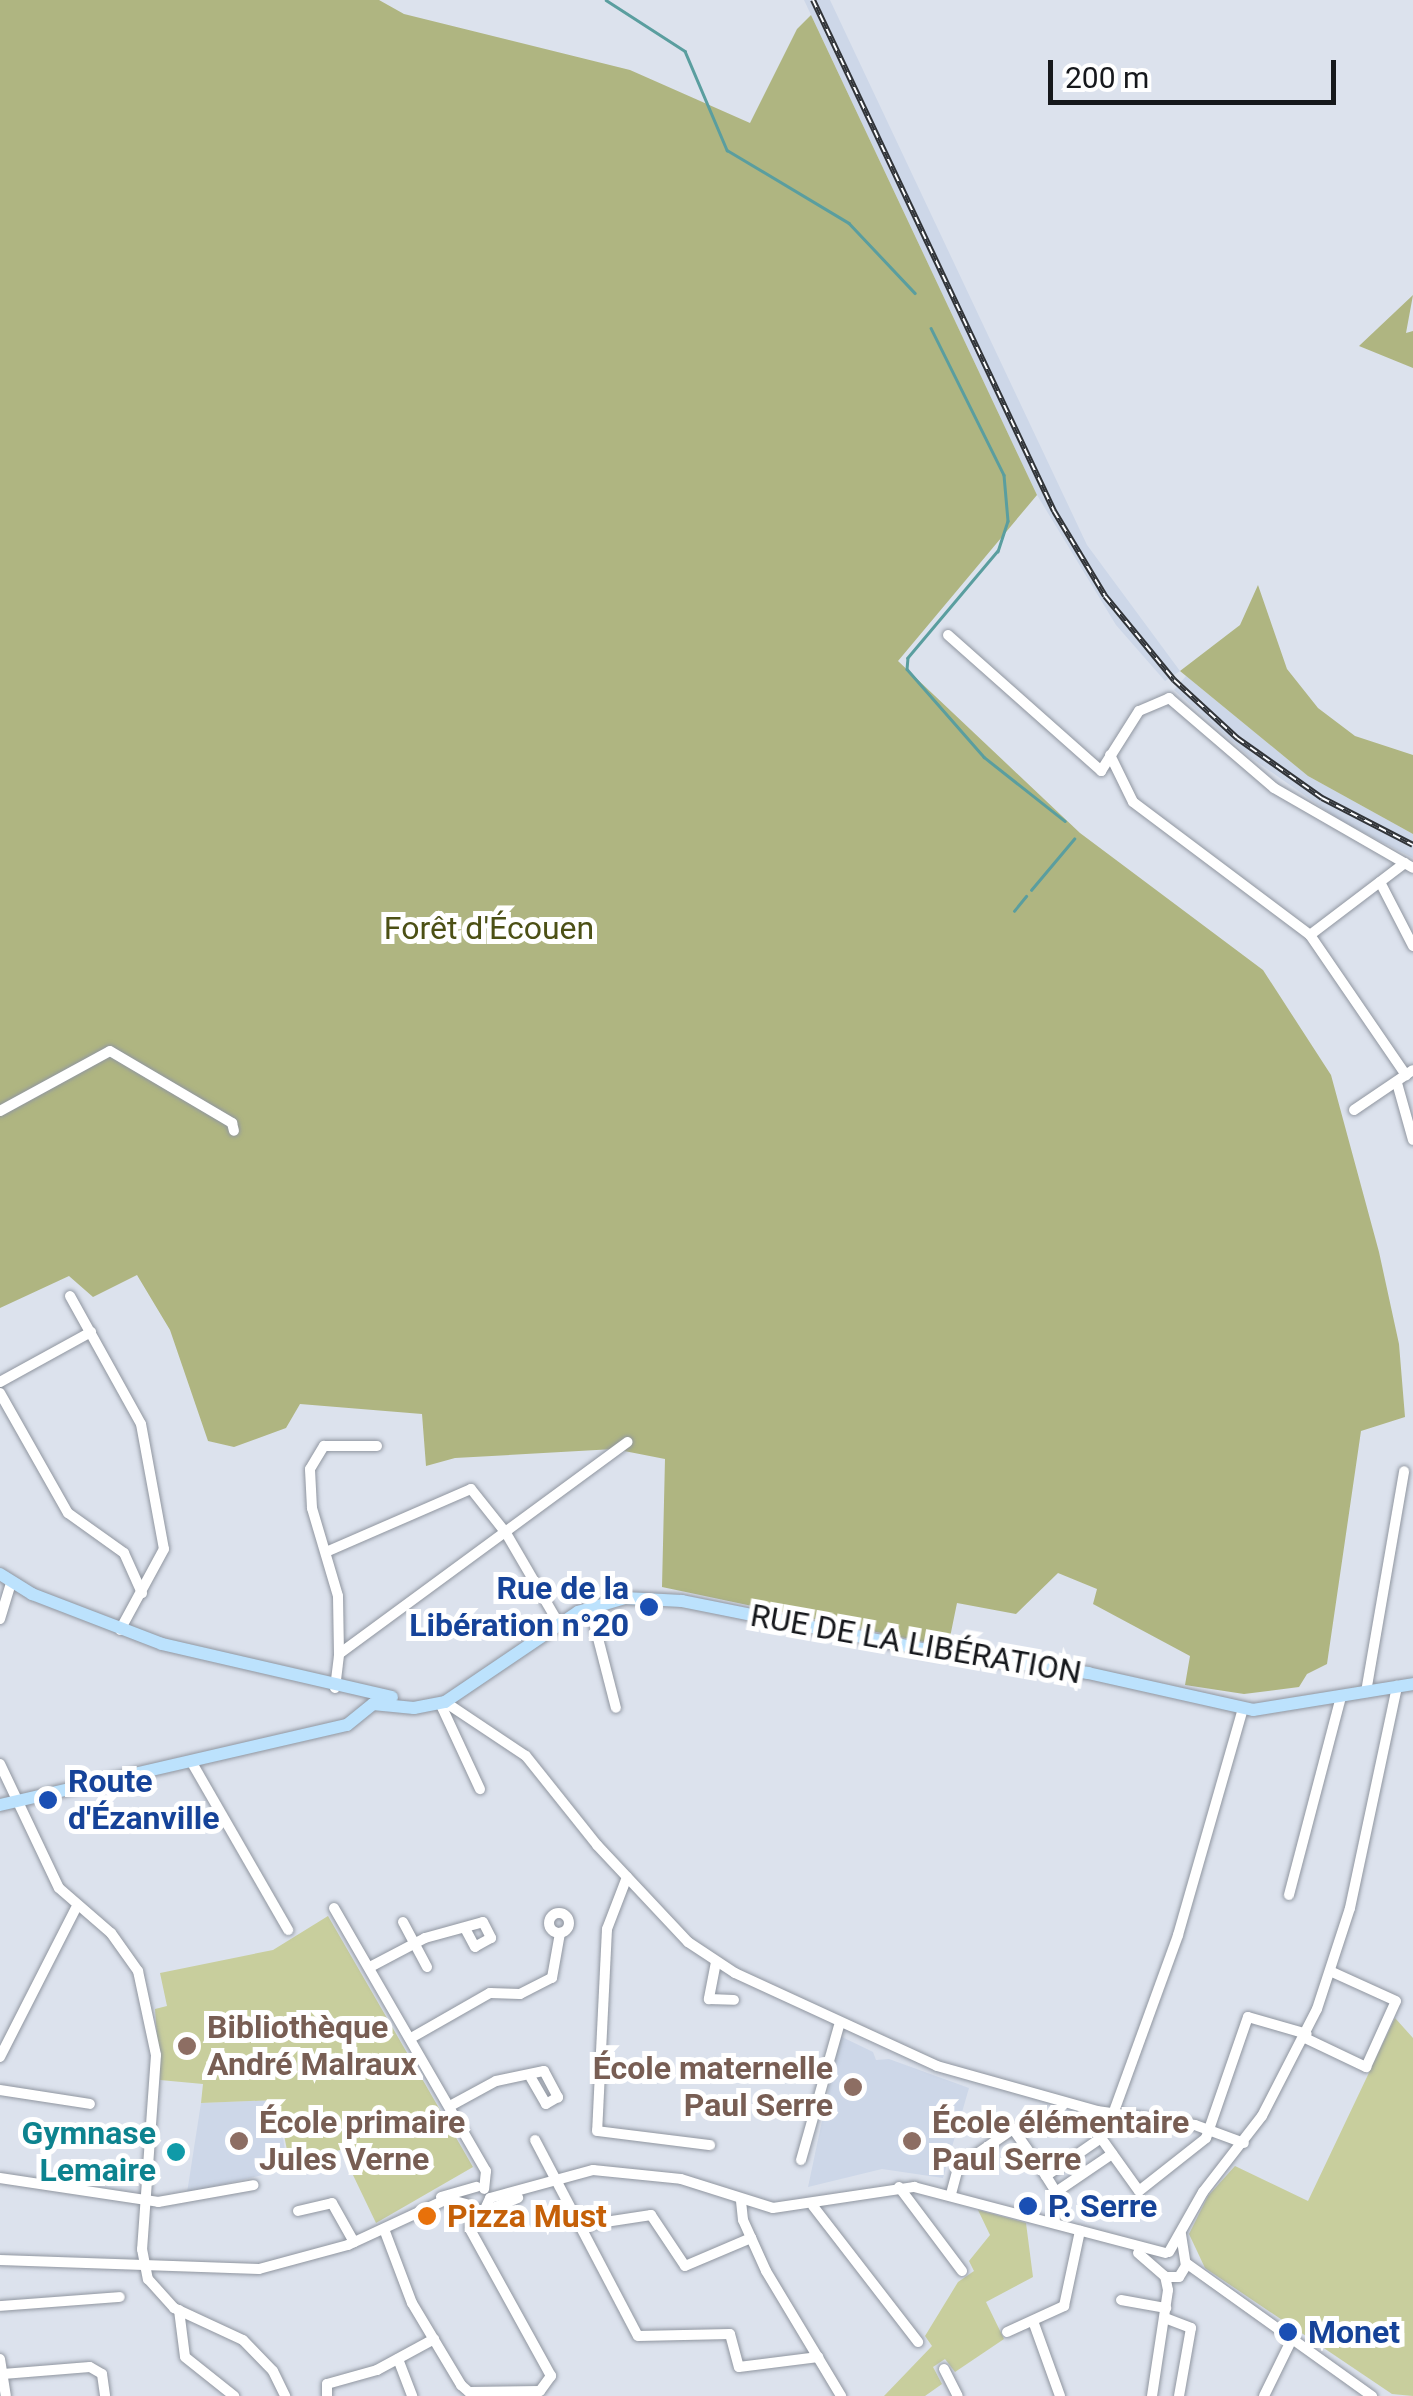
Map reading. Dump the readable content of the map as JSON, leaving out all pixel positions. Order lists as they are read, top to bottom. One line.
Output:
{"streets":{"main road":["RUE DE LA LIBÉRATION"]},"parks":["Forêt d'Écouen"],"places":["Rue de la Libération n°20","Route d'Ézanville","Bibliothèque André Malraux","École maternelle Paul Serre","École primaire Jules Verne","École élémentaire Paul Serre","Gymnase Lemaire","P. Serre","Pizza Must","Monet"],"scale_bar":"200 m"}
